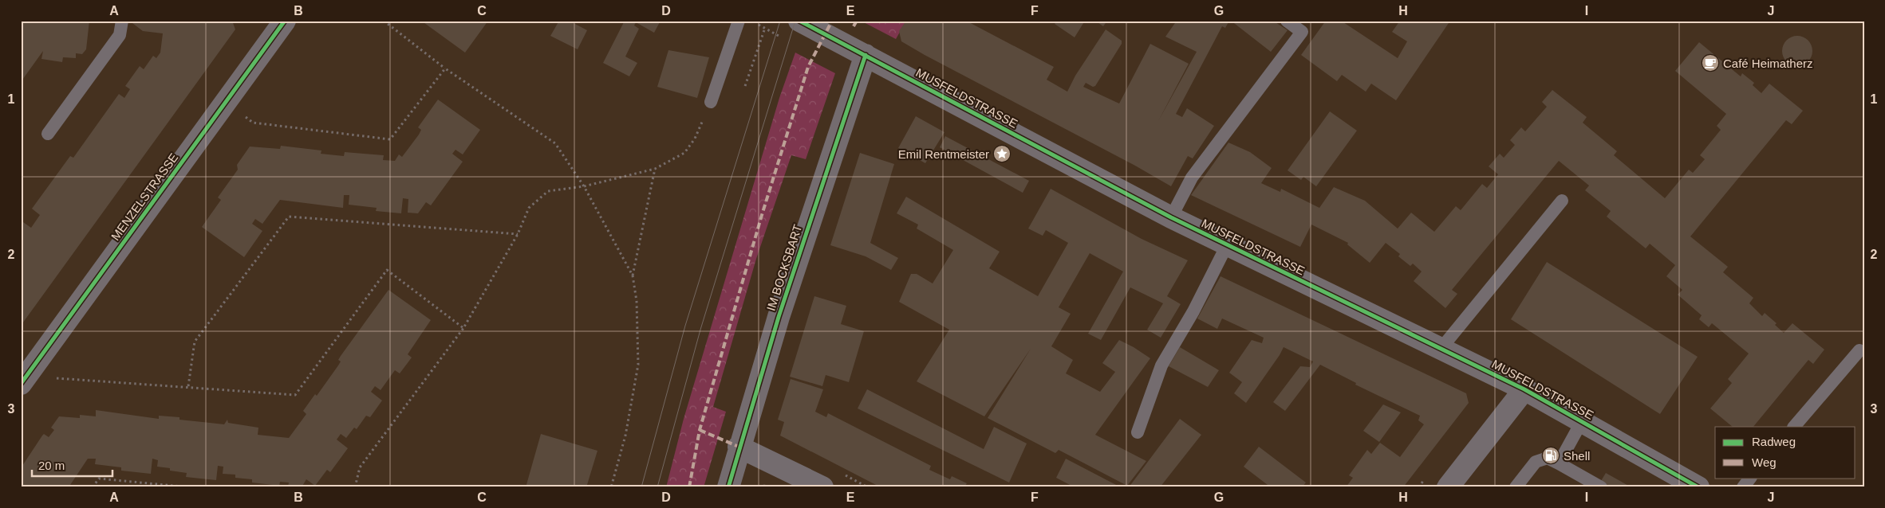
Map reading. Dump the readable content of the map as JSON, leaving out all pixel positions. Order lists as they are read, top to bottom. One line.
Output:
{"streets":{"street":["MUSFELDSTRASSE","MENZELSTRASSE","IM BOCKSBART"]},"crossings":[["MUSFELDSTRASSE","IM BOCKSBART"]],"places":{"cafe":["Café Heimatherz"],"place":["Emil Rentmeister"],"fuel station":["Shell"]},"legend":["Radweg","Weg"],"scale_bar":"20 m","grid":{"columns":["A","B","C","D","E","F","G","H","I","J"],"rows":["1","2","3"]}}
